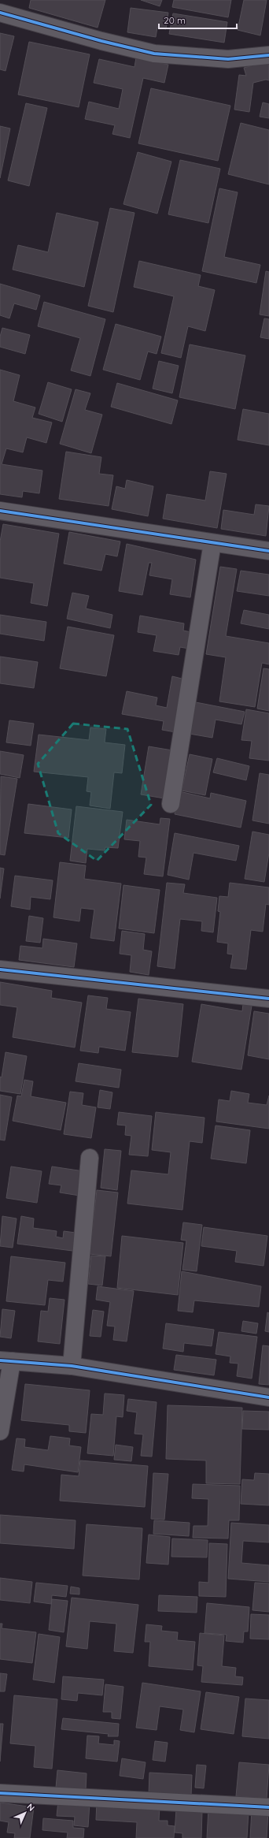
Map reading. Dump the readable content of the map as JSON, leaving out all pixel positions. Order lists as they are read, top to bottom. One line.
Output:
{"scale_bar":"20 m","north":"top right"}
